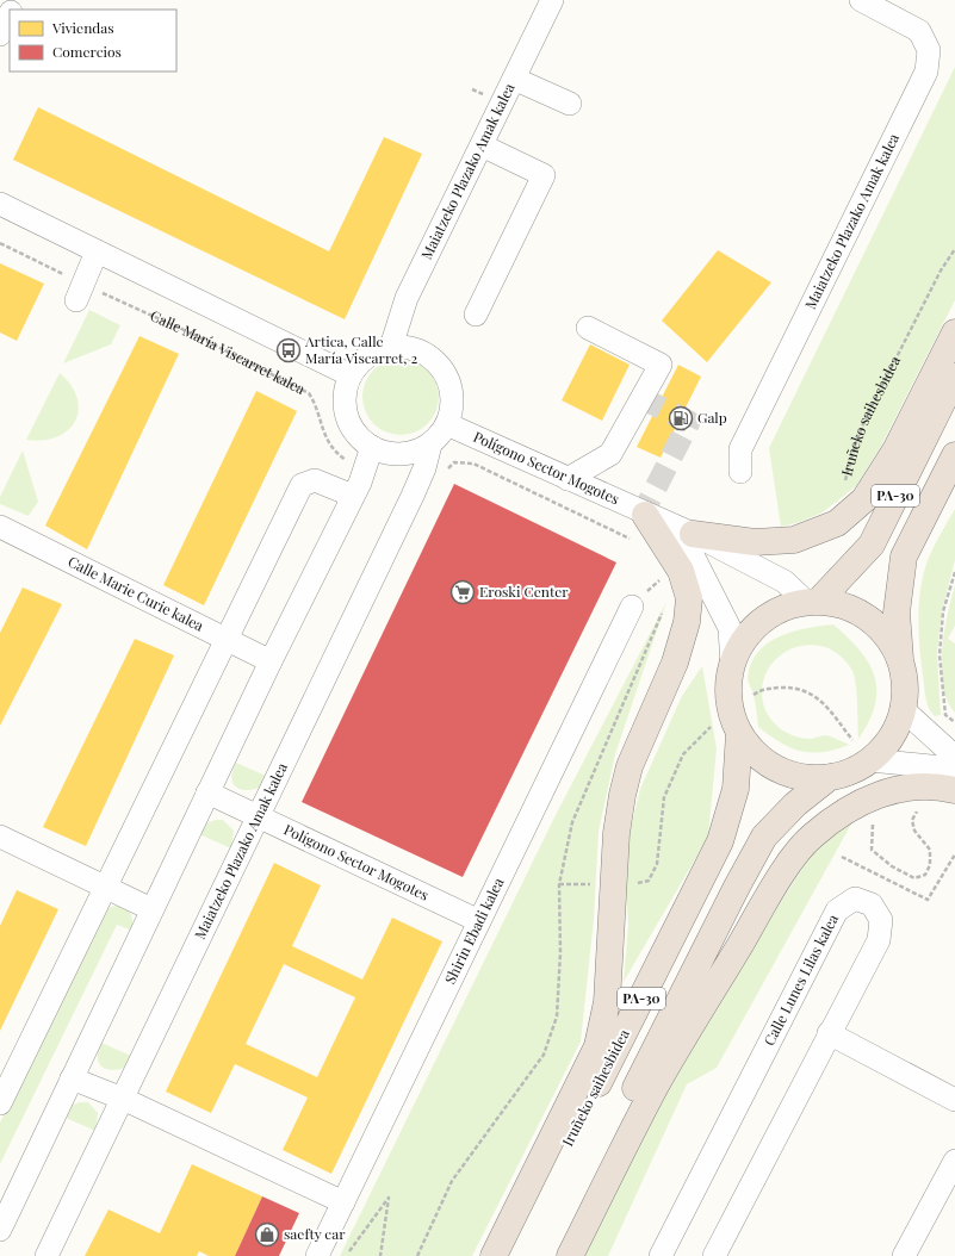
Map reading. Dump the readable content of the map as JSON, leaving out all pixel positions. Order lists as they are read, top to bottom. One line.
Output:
{"streets":{"highway":["Iruñeko saihesbidea","PA-30"],"street":["Maiatzeko Plazako Amak kalea","Polígono Sector Mogotes","Calle Marie Curie kalea","Shirin Ebadi kalea","Calle Lunes Lilas kalea"],"path":["Calle María Viscarret kalea"]},"crossings":[["Maiatzeko Plazako Amak kalea","Polígono Sector Mogotes"],["Iruñeko saihesbidea","PA-30"],["Polígono Sector Mogotes","PA-30"],["Polígono Sector Mogotes","Shirin Ebadi kalea"]],"places":{"bus stop":["Artica, Calle María Viscarret, 2"],"fuel station":["Galp"],"supermarket":["Eroski Center"],"shop":["saefty car"]},"legend":["Viviendas","Comercios"]}
